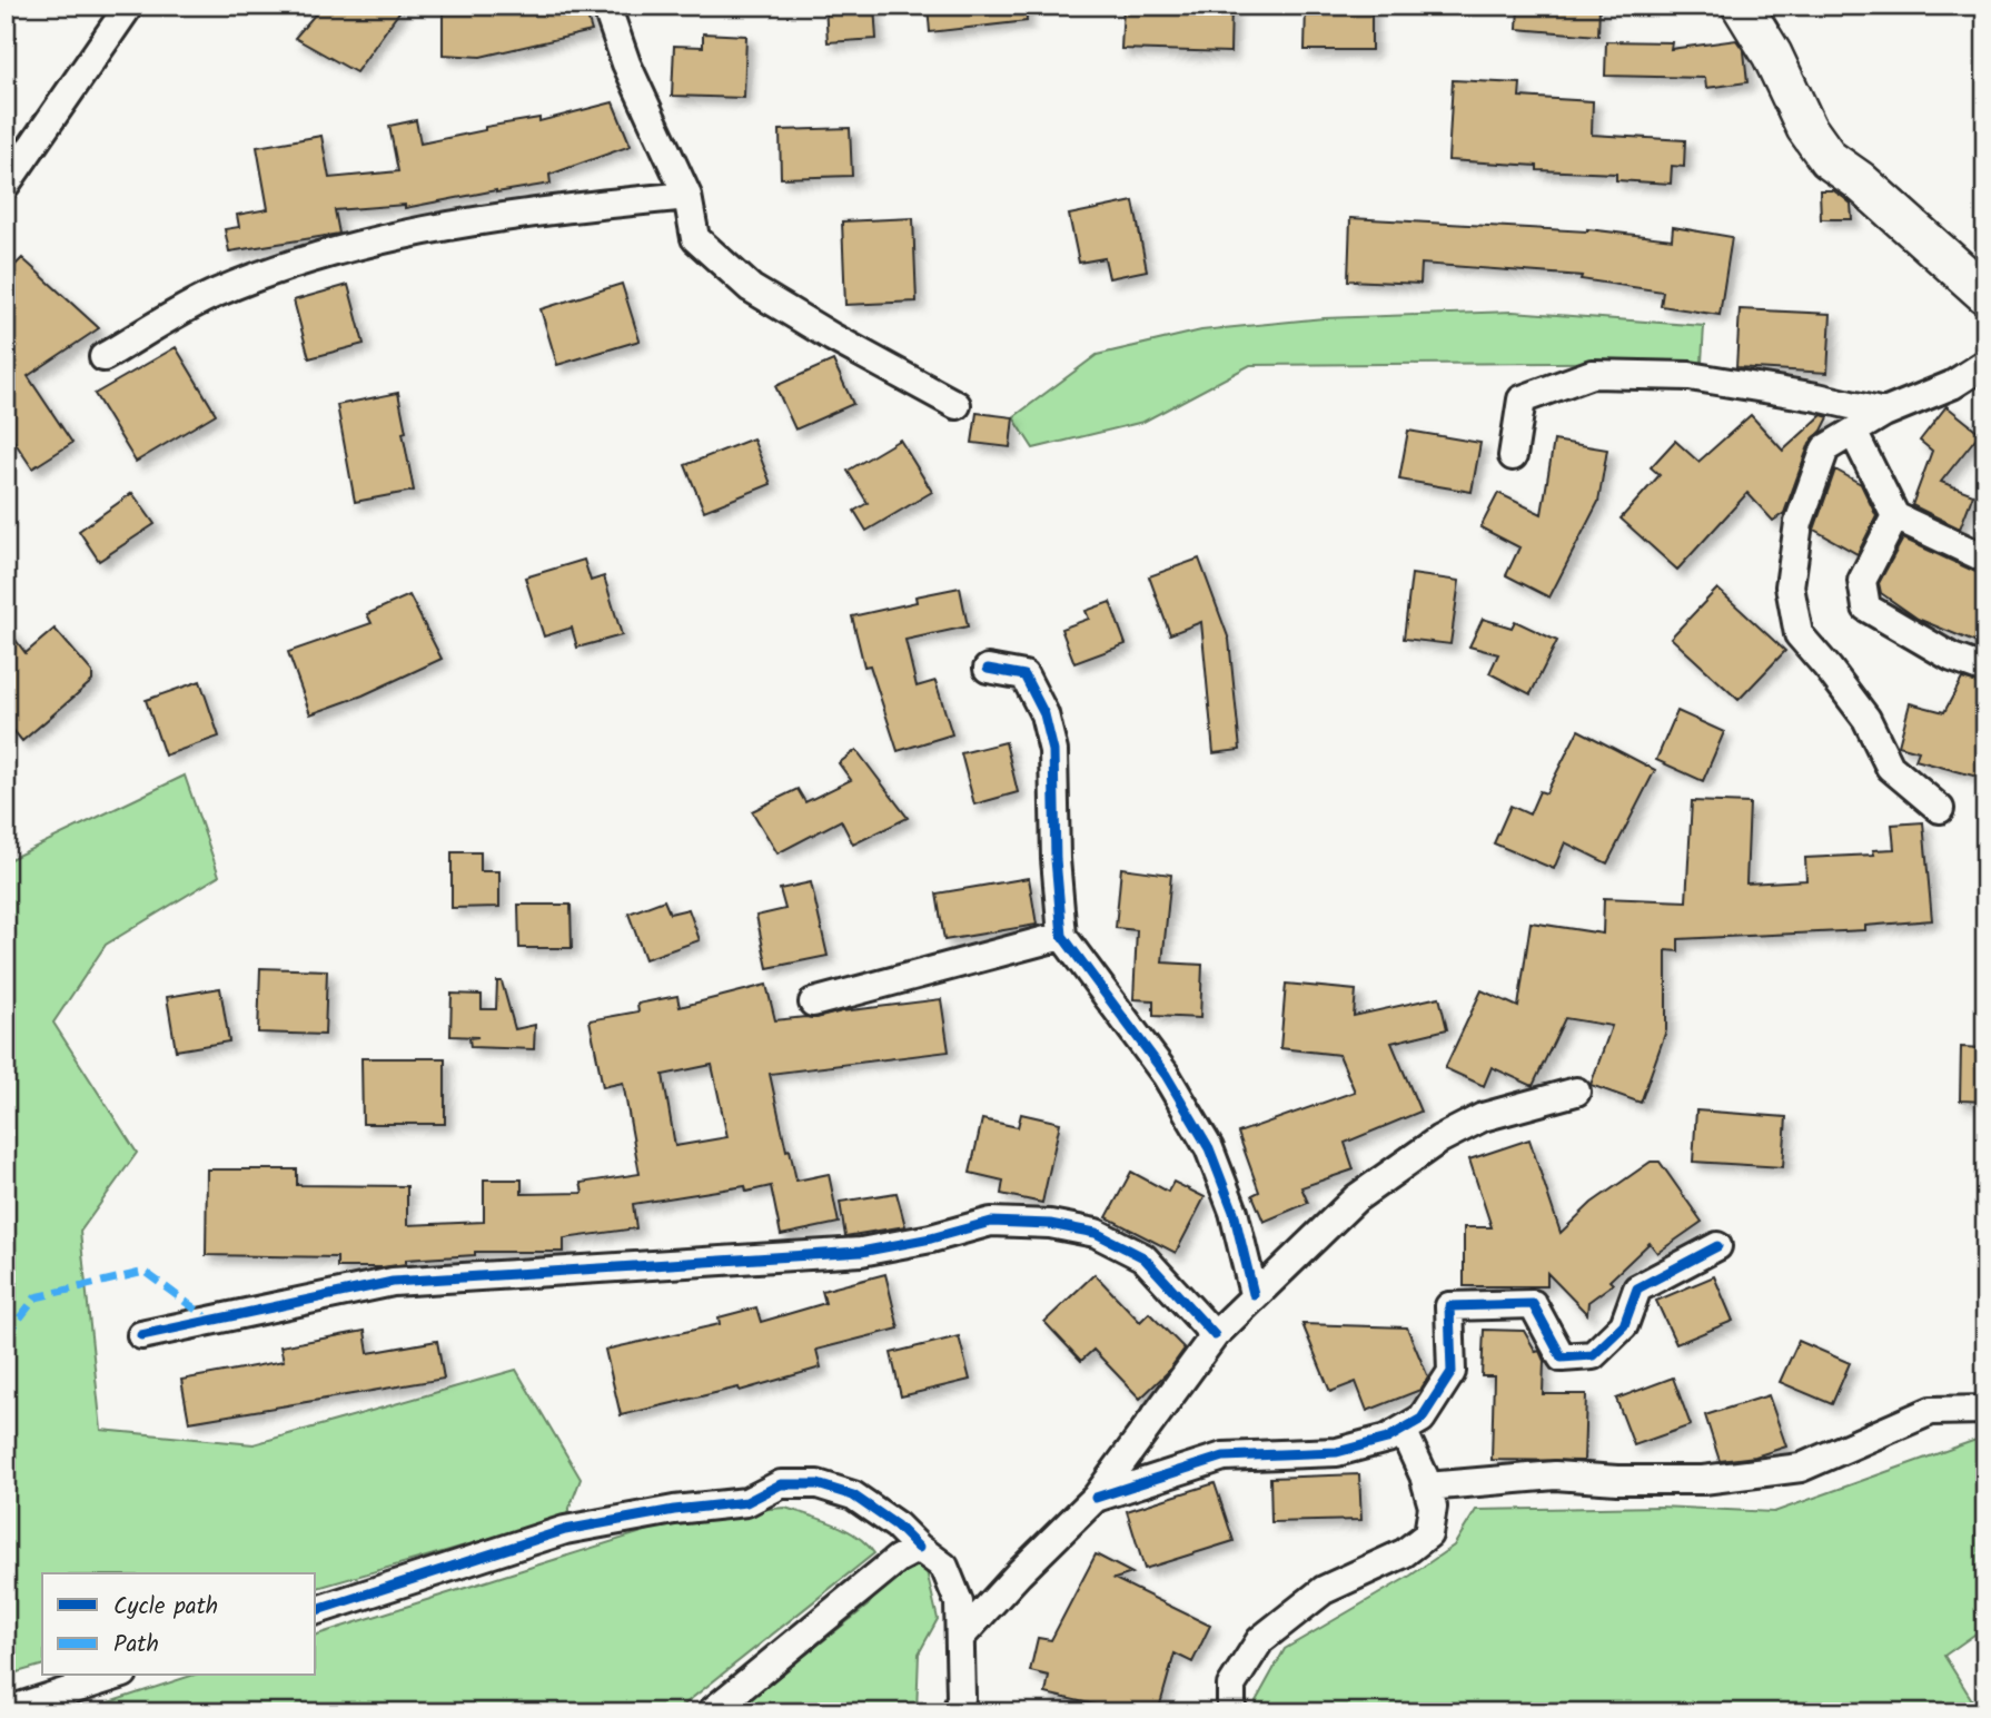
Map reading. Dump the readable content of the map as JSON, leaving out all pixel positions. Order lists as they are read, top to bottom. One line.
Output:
{"legend":["Cycle path","Path"]}
